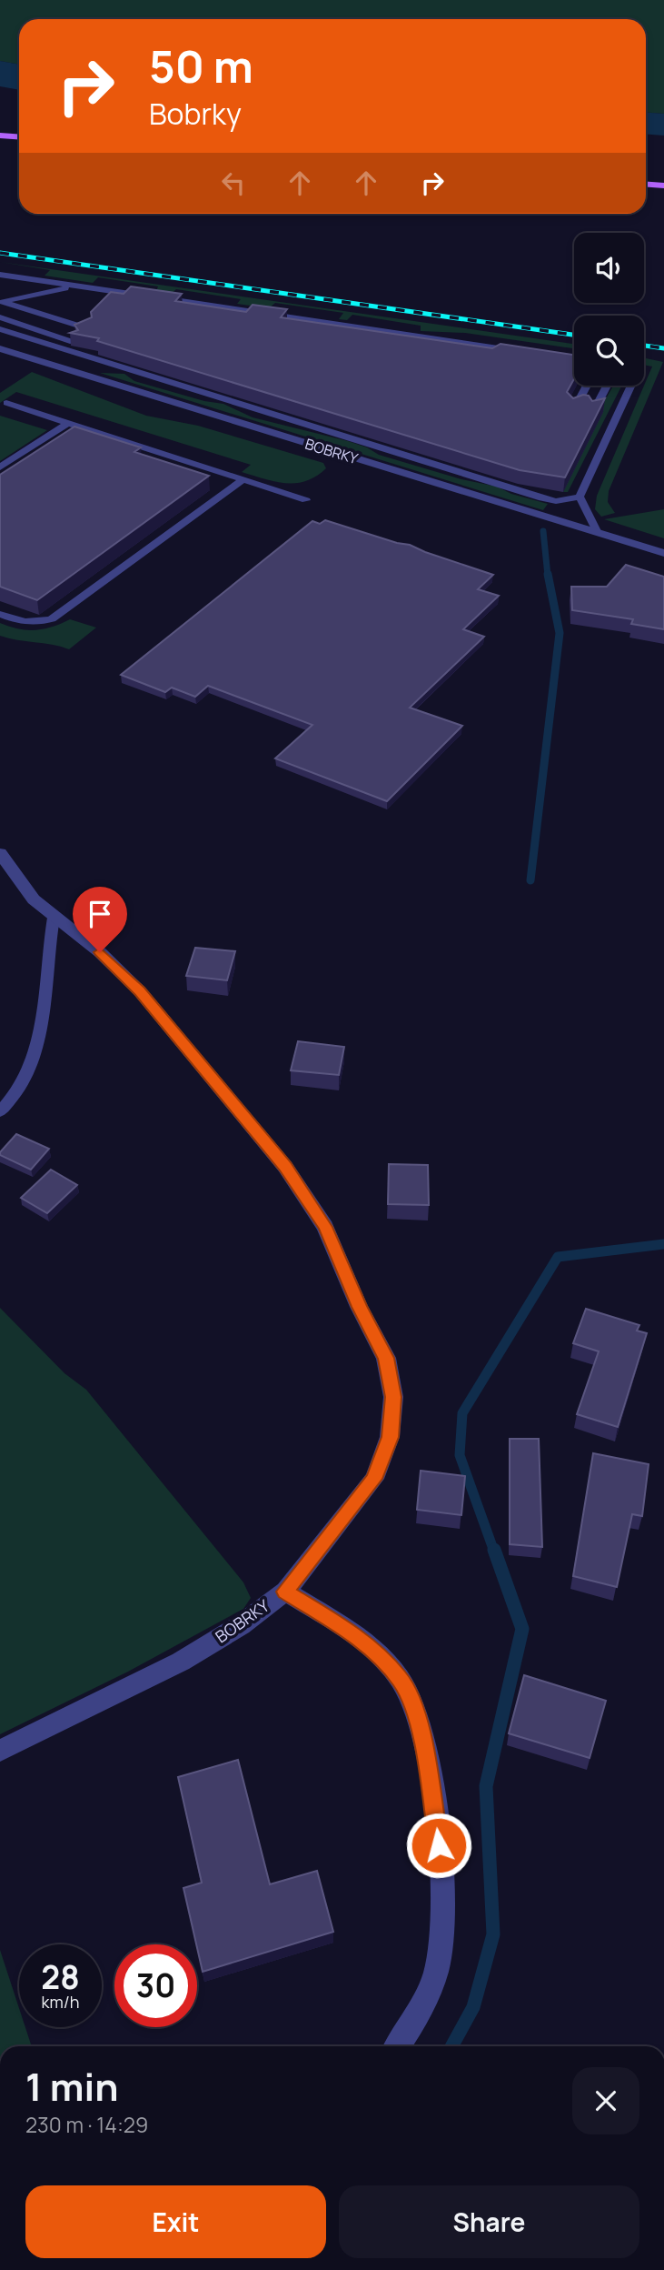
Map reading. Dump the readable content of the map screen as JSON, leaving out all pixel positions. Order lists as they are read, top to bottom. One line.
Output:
{"streets":{"street":["BOBRKY"]},"page":{"turn":["50 m","Bobrky"],"speed":"28 km/h","limit":"30","heading":["1 min","230 m · 14:29"],"buttons":["Exit","Share"]}}
